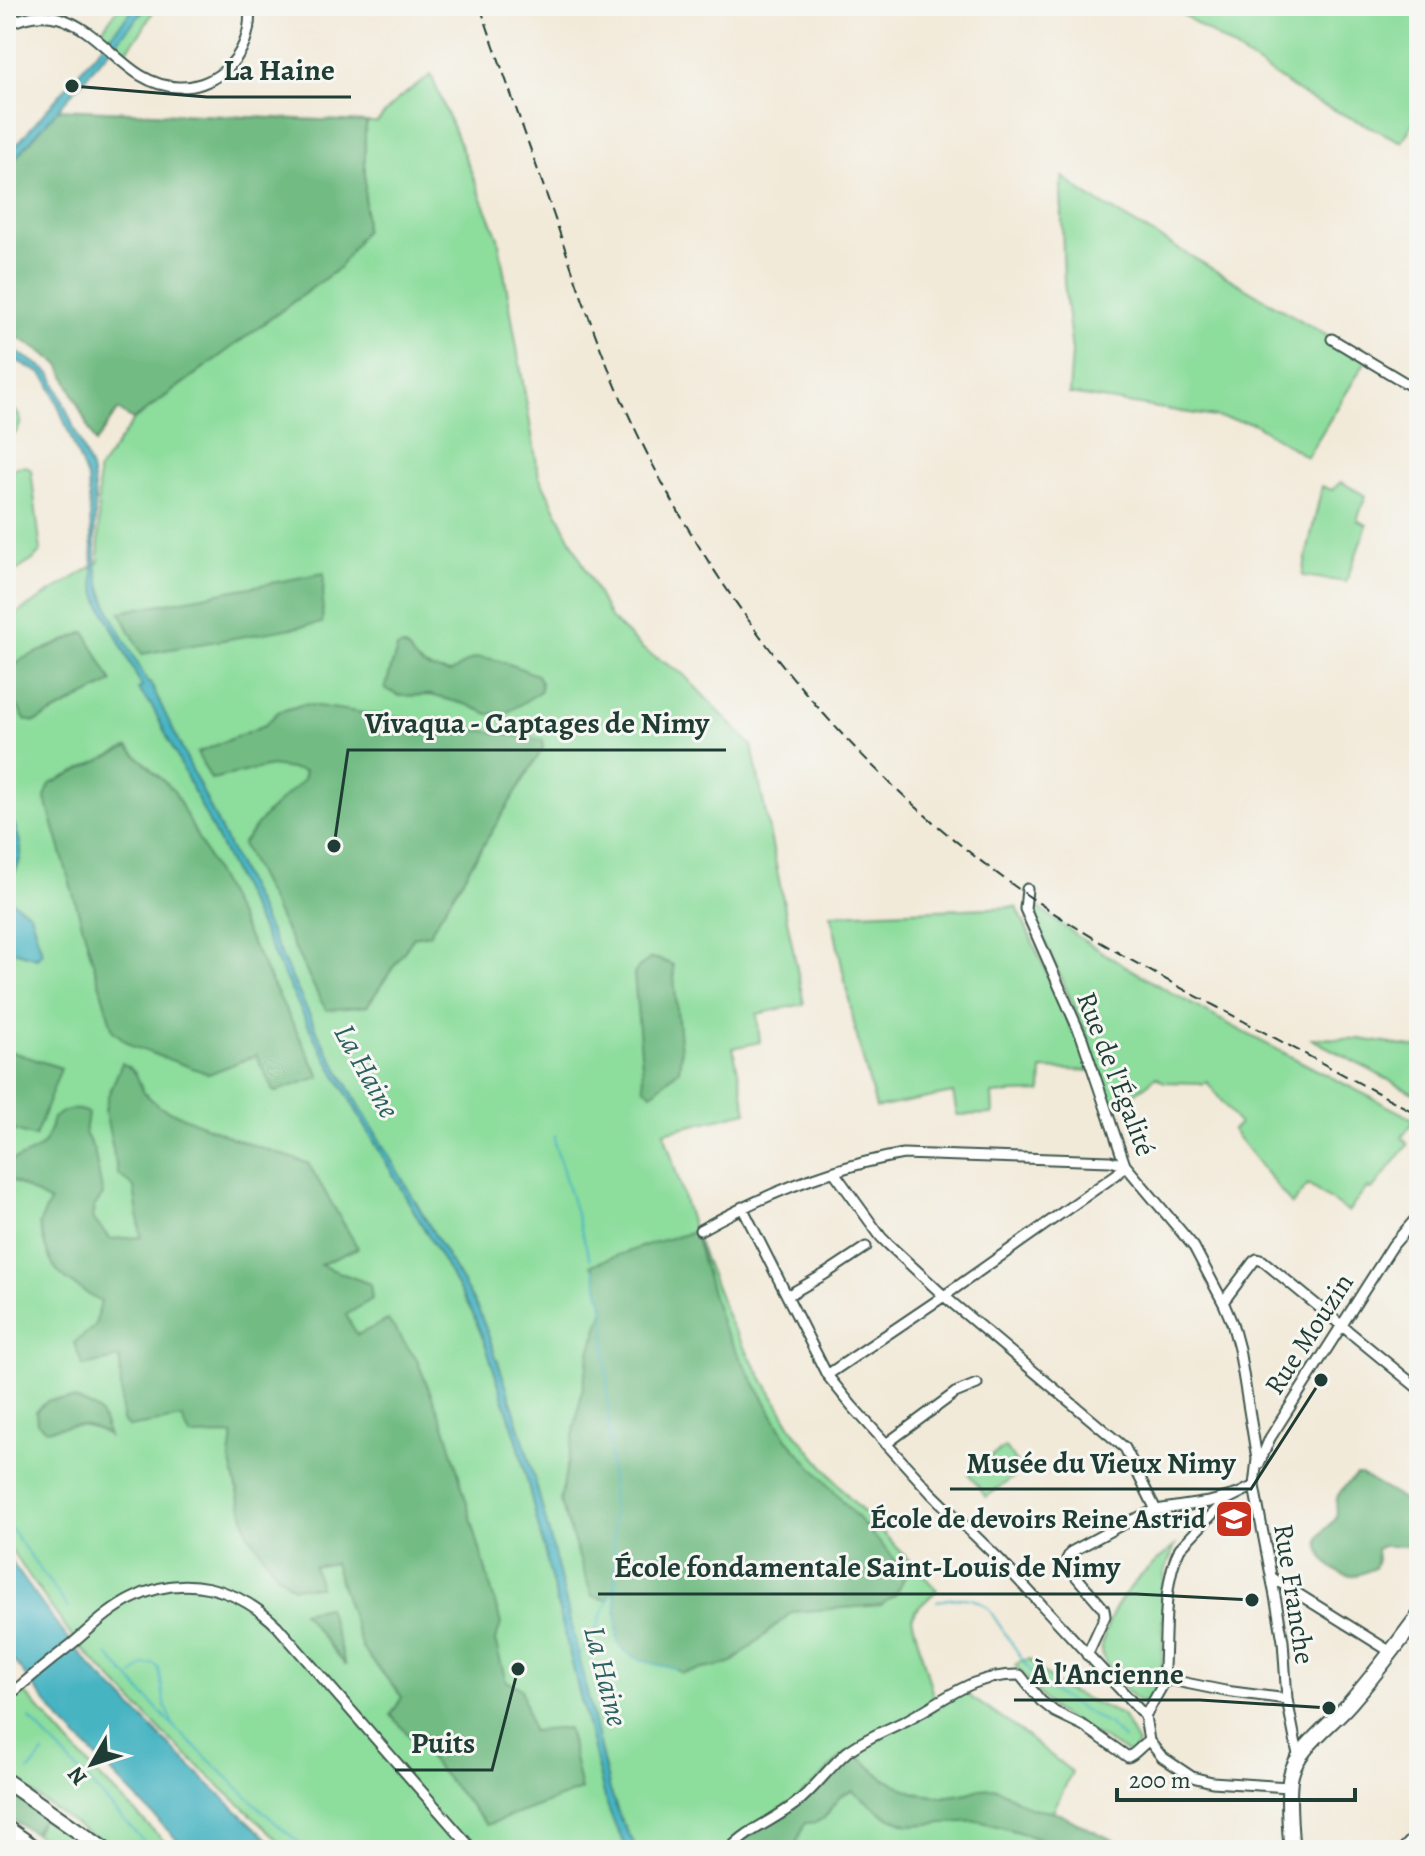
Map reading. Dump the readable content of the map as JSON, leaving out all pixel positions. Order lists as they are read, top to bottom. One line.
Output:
{"streets":{"street":["Rue de l'Égalité","Rue Mouzin","Rue Franche"]},"crossings":[["Rue de l'Égalité","Rue Mouzin"],["Rue de l'Égalité","Rue Franche"],["Rue Mouzin","Rue Franche"]],"water":["La Haine"],"places":{"other":["La Haine","Vivaqua - Captages de Nimy","Musée du Vieux Nimy","École fondamentale Saint-Louis de Nimy","Puits","À l'Ancienne"],"school or university":["École de devoirs Reine Astrid"]},"scale_bar":"200 m","north":"bottom left"}
